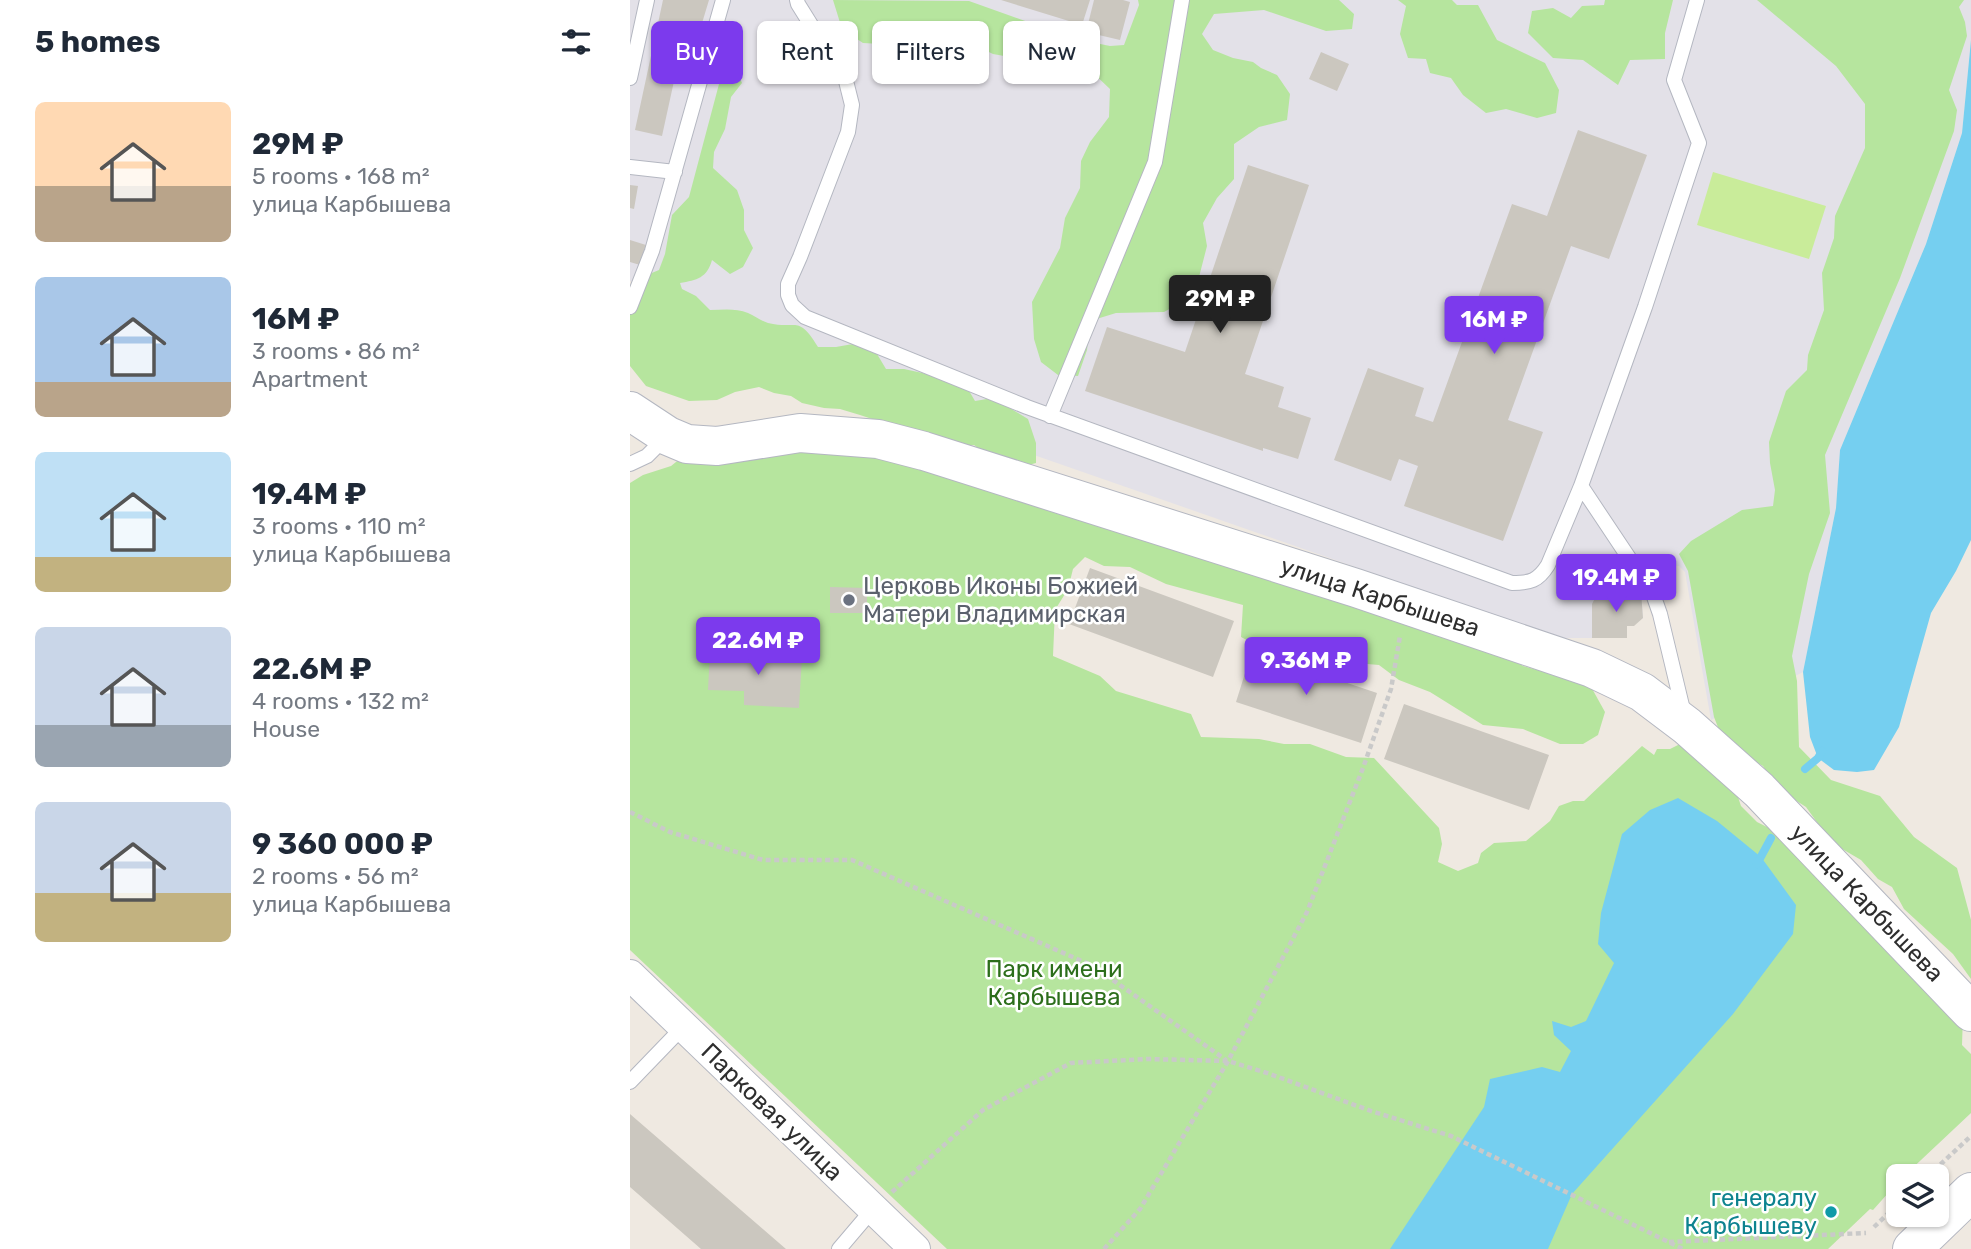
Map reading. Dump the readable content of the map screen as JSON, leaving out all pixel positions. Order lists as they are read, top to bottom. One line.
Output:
{"streets":{"street":["улица Карбышева","Парковая улица"]},"parks":["Парк имени Карбышева"],"places":["Церковь Иконы Божией Матери Владимирская","генералу Карбышеву"],"page":{"heading":"5 homes","chip":["Buy","Rent","Filters","New"],"list":[{"name":"29M ₽","note":"5 rooms · 168 m² · улица Карбышева"},{"name":"16M ₽","note":"3 rooms · 86 m² · Apartment"},{"name":"19.4M ₽","note":"3 rooms · 110 m² · улица Карбышева"},{"name":"22.6M ₽","note":"4 rooms · 132 m² · House"},{"name":"9 360 000 ₽","note":"2 rooms · 56 m² · улица Карбышева"}],"price":["29M ₽","16M ₽","19.4M ₽","22.6M ₽","9.36M ₽"]}}
